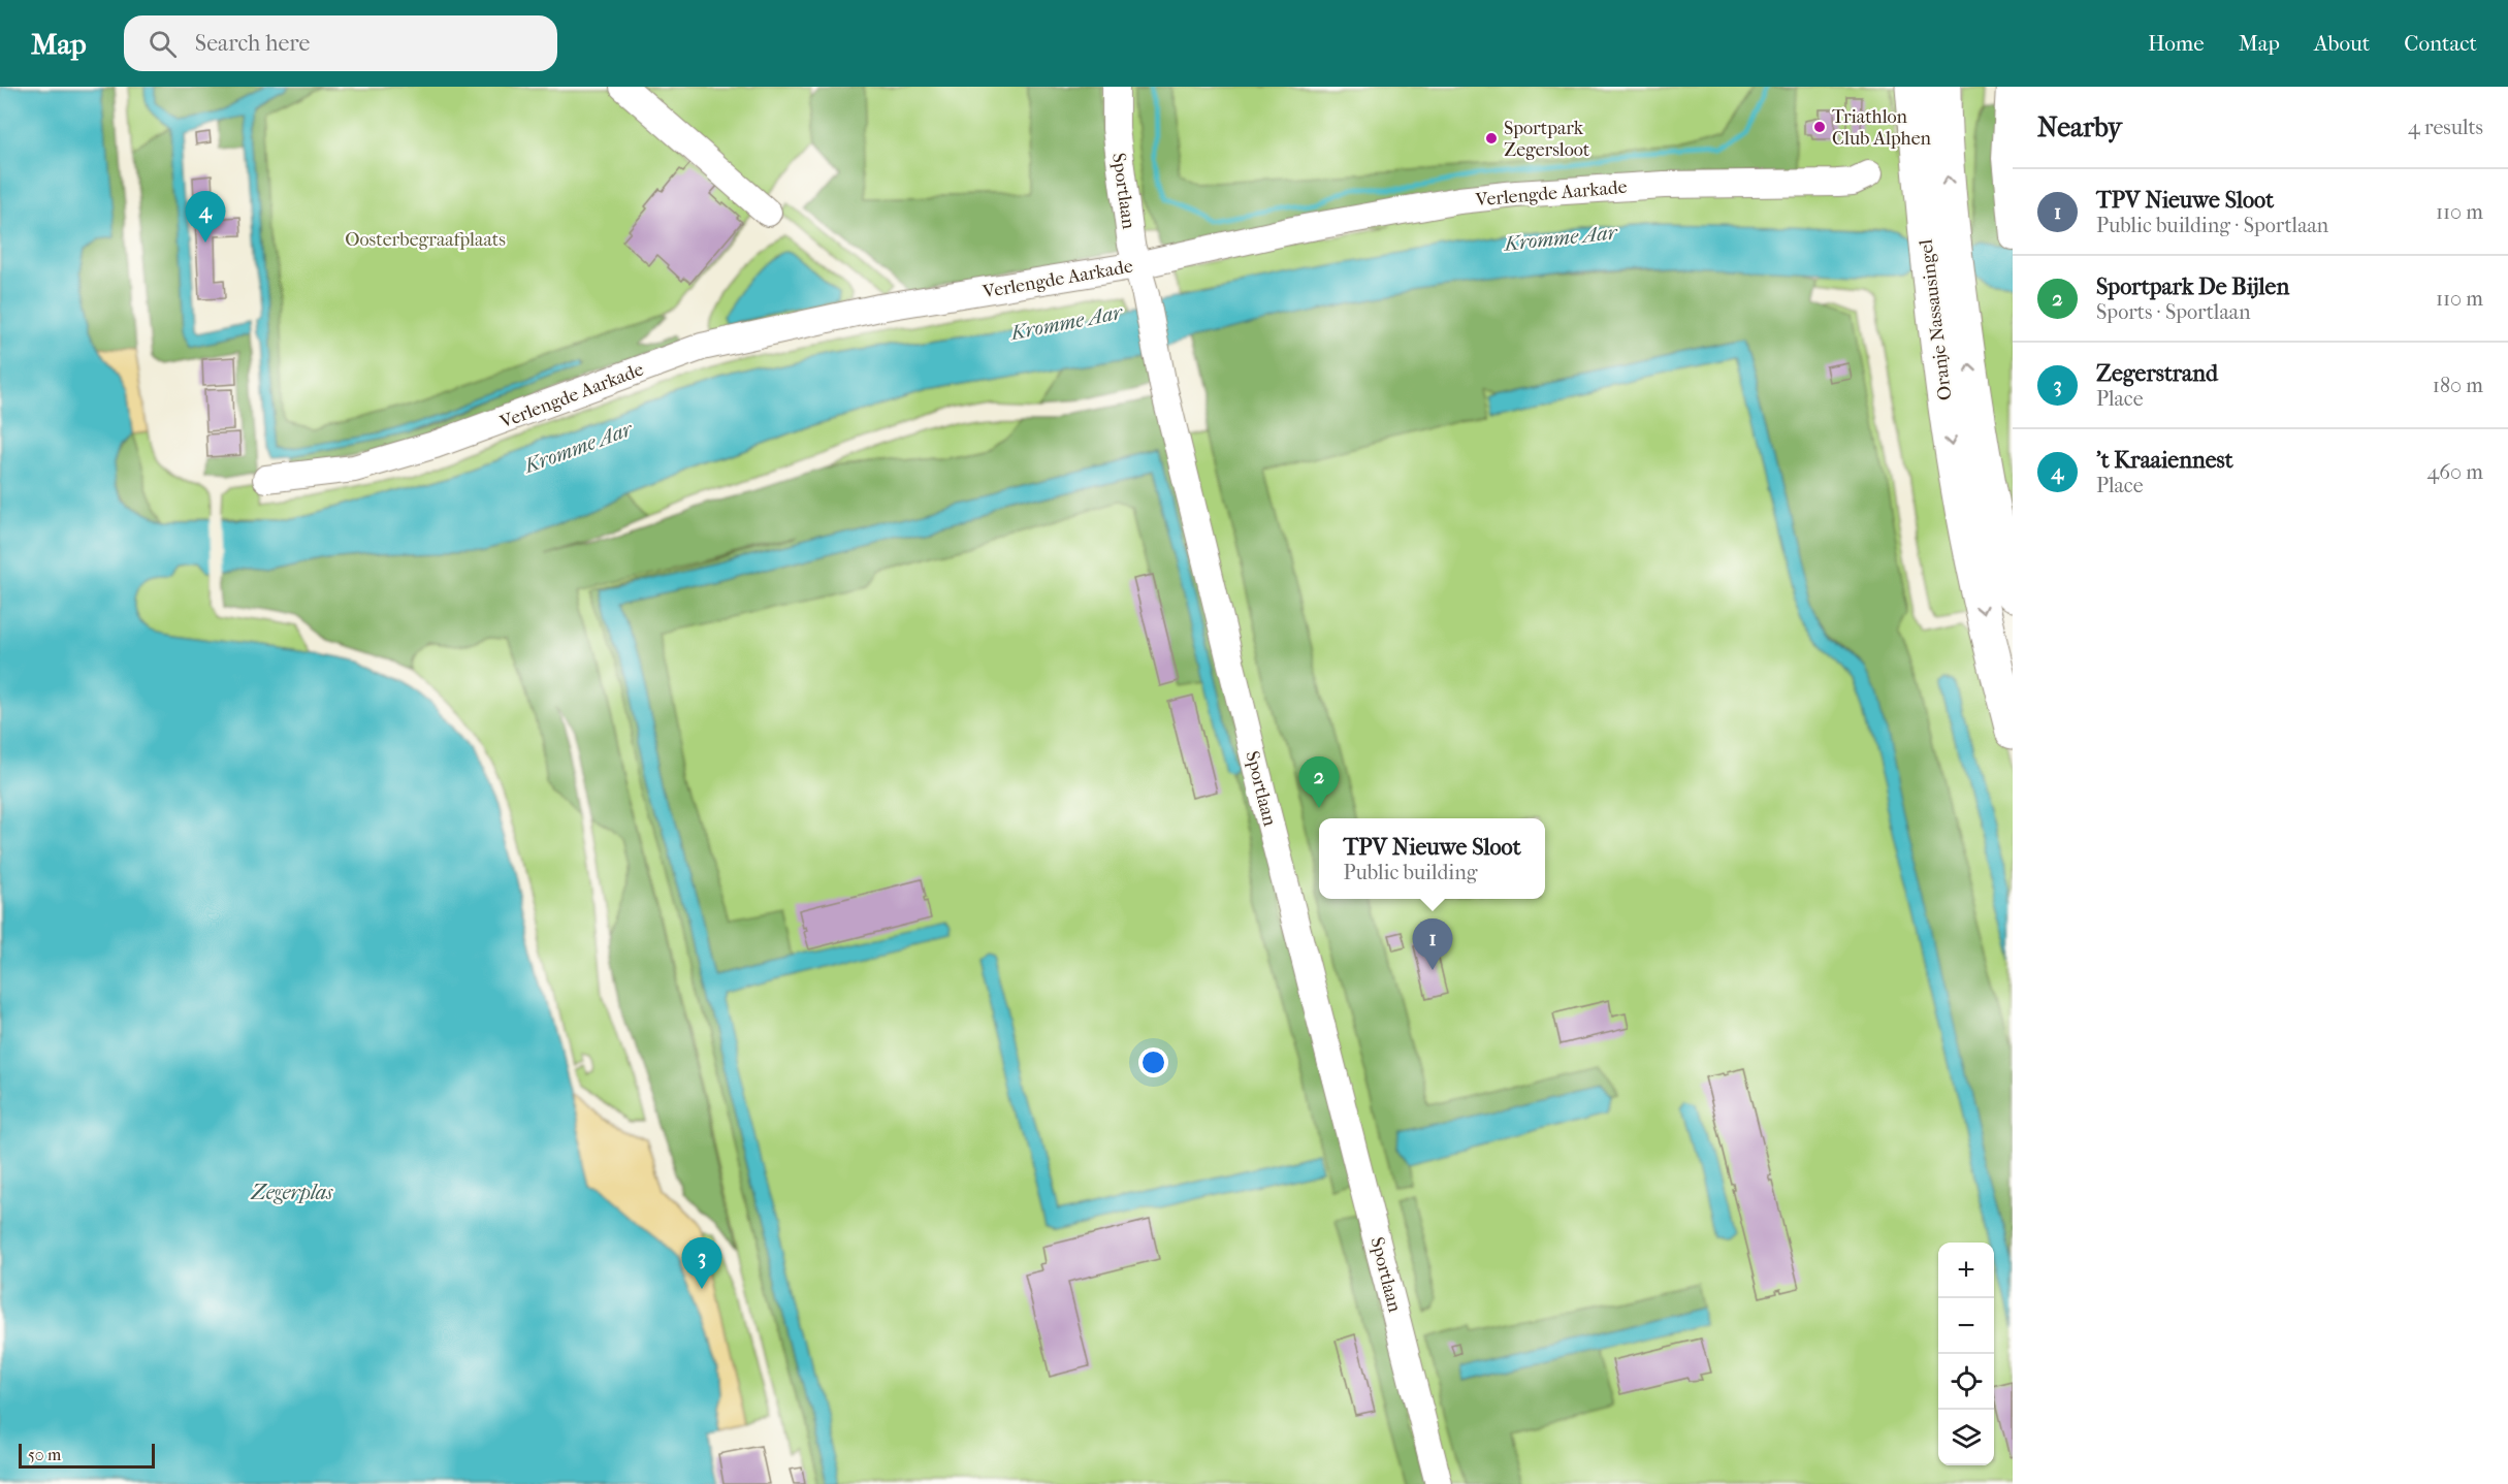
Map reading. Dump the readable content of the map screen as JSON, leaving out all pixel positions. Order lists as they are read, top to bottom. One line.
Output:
{"streets":{"main road":["Oranje Nassausingel"],"street":["Sportlaan","Verlengde Aarkade"]},"crossings":[["Sportlaan","Verlengde Aarkade"]],"water":["Kromme Aar","Zegerplas"],"parks":["Oosterbegraafplaats"],"places":["Triathlon Club Alphen","Sportpark Zegersloot"],"scale_bar":"50 m","page":{"header":"Map","search":"Search here","nav":["Home","Map","About","Contact"],"heading":["Nearby","4 results"],"list":[{"mark":"1","name":"TPV Nieuwe Sloot","note":"Public building · Sportlaan","value":"110 m"},{"mark":"2","name":"Sportpark De Bijlen","note":"Sports · Sportlaan","value":"110 m"},{"mark":"3","name":"Zegerstrand","note":"Place","value":"180 m"},{"mark":"4","name":"'t Kraaiennest","note":"Place","value":"460 m"}],"pins":["4","2","1","3"],"popup":["TPV Nieuwe Sloot","Public building"],"map_buttons":["+","−"],"scale":"50 m"}}
